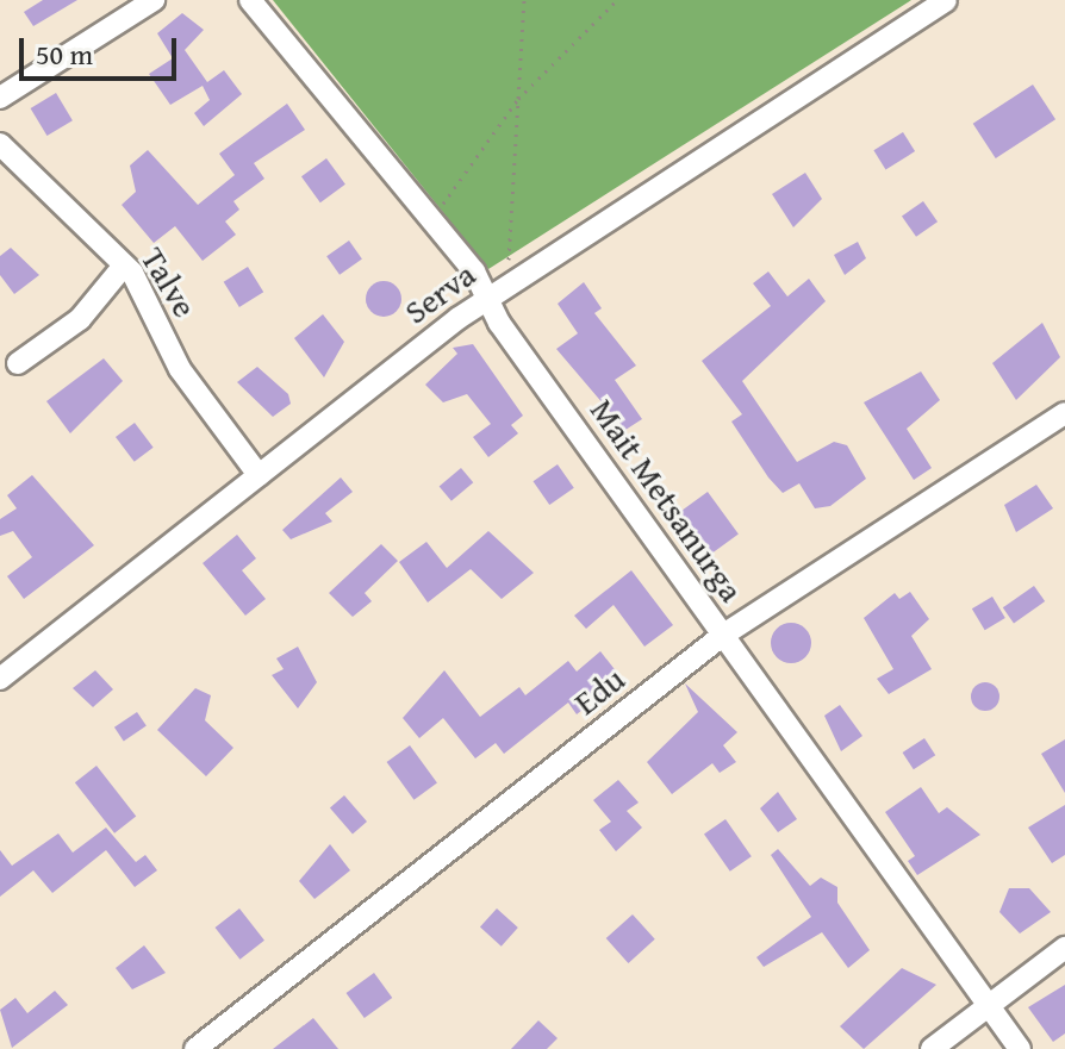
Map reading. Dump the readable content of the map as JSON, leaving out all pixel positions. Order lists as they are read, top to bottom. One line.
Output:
{"streets":{"street":["Talve","Serva","Mait Metsanurga","Edu"]},"crossings":[["Talve","Serva"],["Serva","Mait Metsanurga"],["Mait Metsanurga","Edu"]],"scale_bar":"50 m"}
